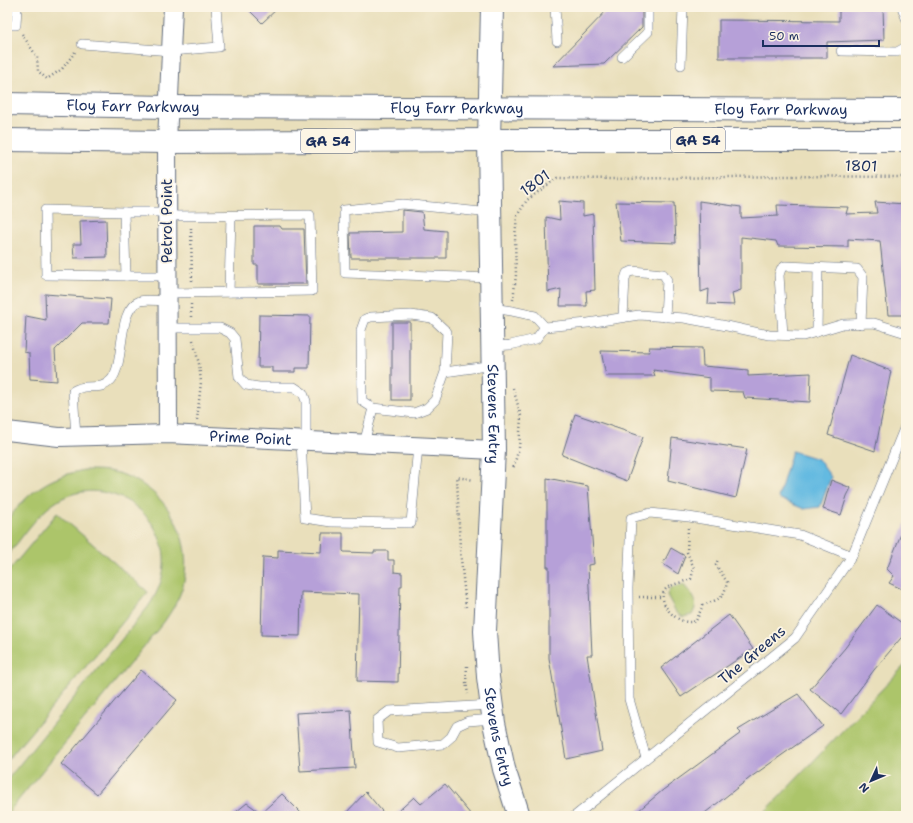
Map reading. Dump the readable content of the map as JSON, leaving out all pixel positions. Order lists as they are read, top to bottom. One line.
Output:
{"streets":{"main road":["Floy Farr Parkway","GA 54","Stevens Entry"],"street":["Petrol Point","Prime Point"],"lane":["The Greens"],"path":["1801"]},"crossings":[["Floy Farr Parkway","Petrol Point"],["Floy Farr Parkway","Stevens Entry"],["1801","Stevens Entry"],["Petrol Point","Prime Point"],["Stevens Entry","Prime Point"]],"scale_bar":"50 m","north":"bottom left"}
